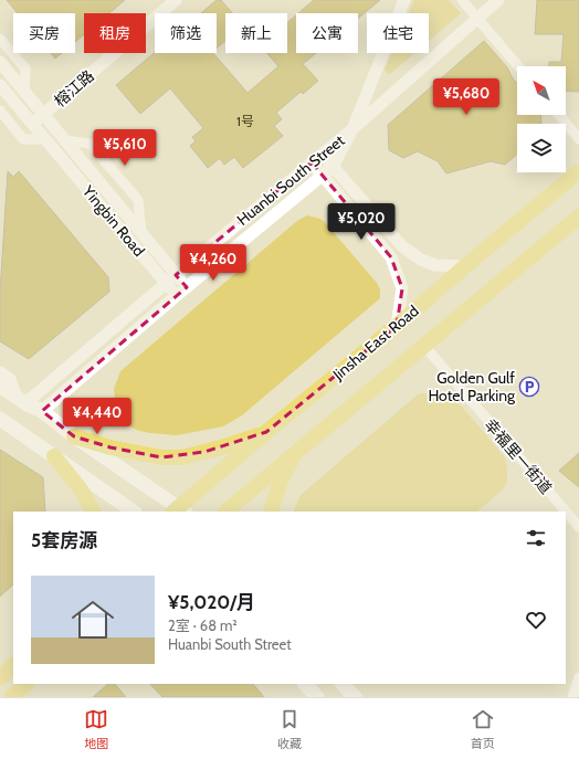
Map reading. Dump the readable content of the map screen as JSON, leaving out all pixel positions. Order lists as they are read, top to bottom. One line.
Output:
{"streets":{"main road":["Jinsha East Road"],"street":["榕江路","Huanbi South Street","Yingbin Road","幸福里一街道"]},"crossings":[["榕江路","Yingbin Road"],["Huanbi South Street","Yingbin Road"]],"places":{"parking":["Golden Gulf Hotel Parking"]},"house_numbers":["1号"],"north":"top left","page":{"chip":["买房","租房","筛选","新上","公寓","住宅"],"price":["¥5,680","¥5,610","¥5,020","¥4,260","¥4,440"],"heading":"5套房源","list":[{"name":"¥5,020/月","note":"2室 · 68 m² · Huanbi South Street"}],"tabs":["地图","收藏","首页"]}}
